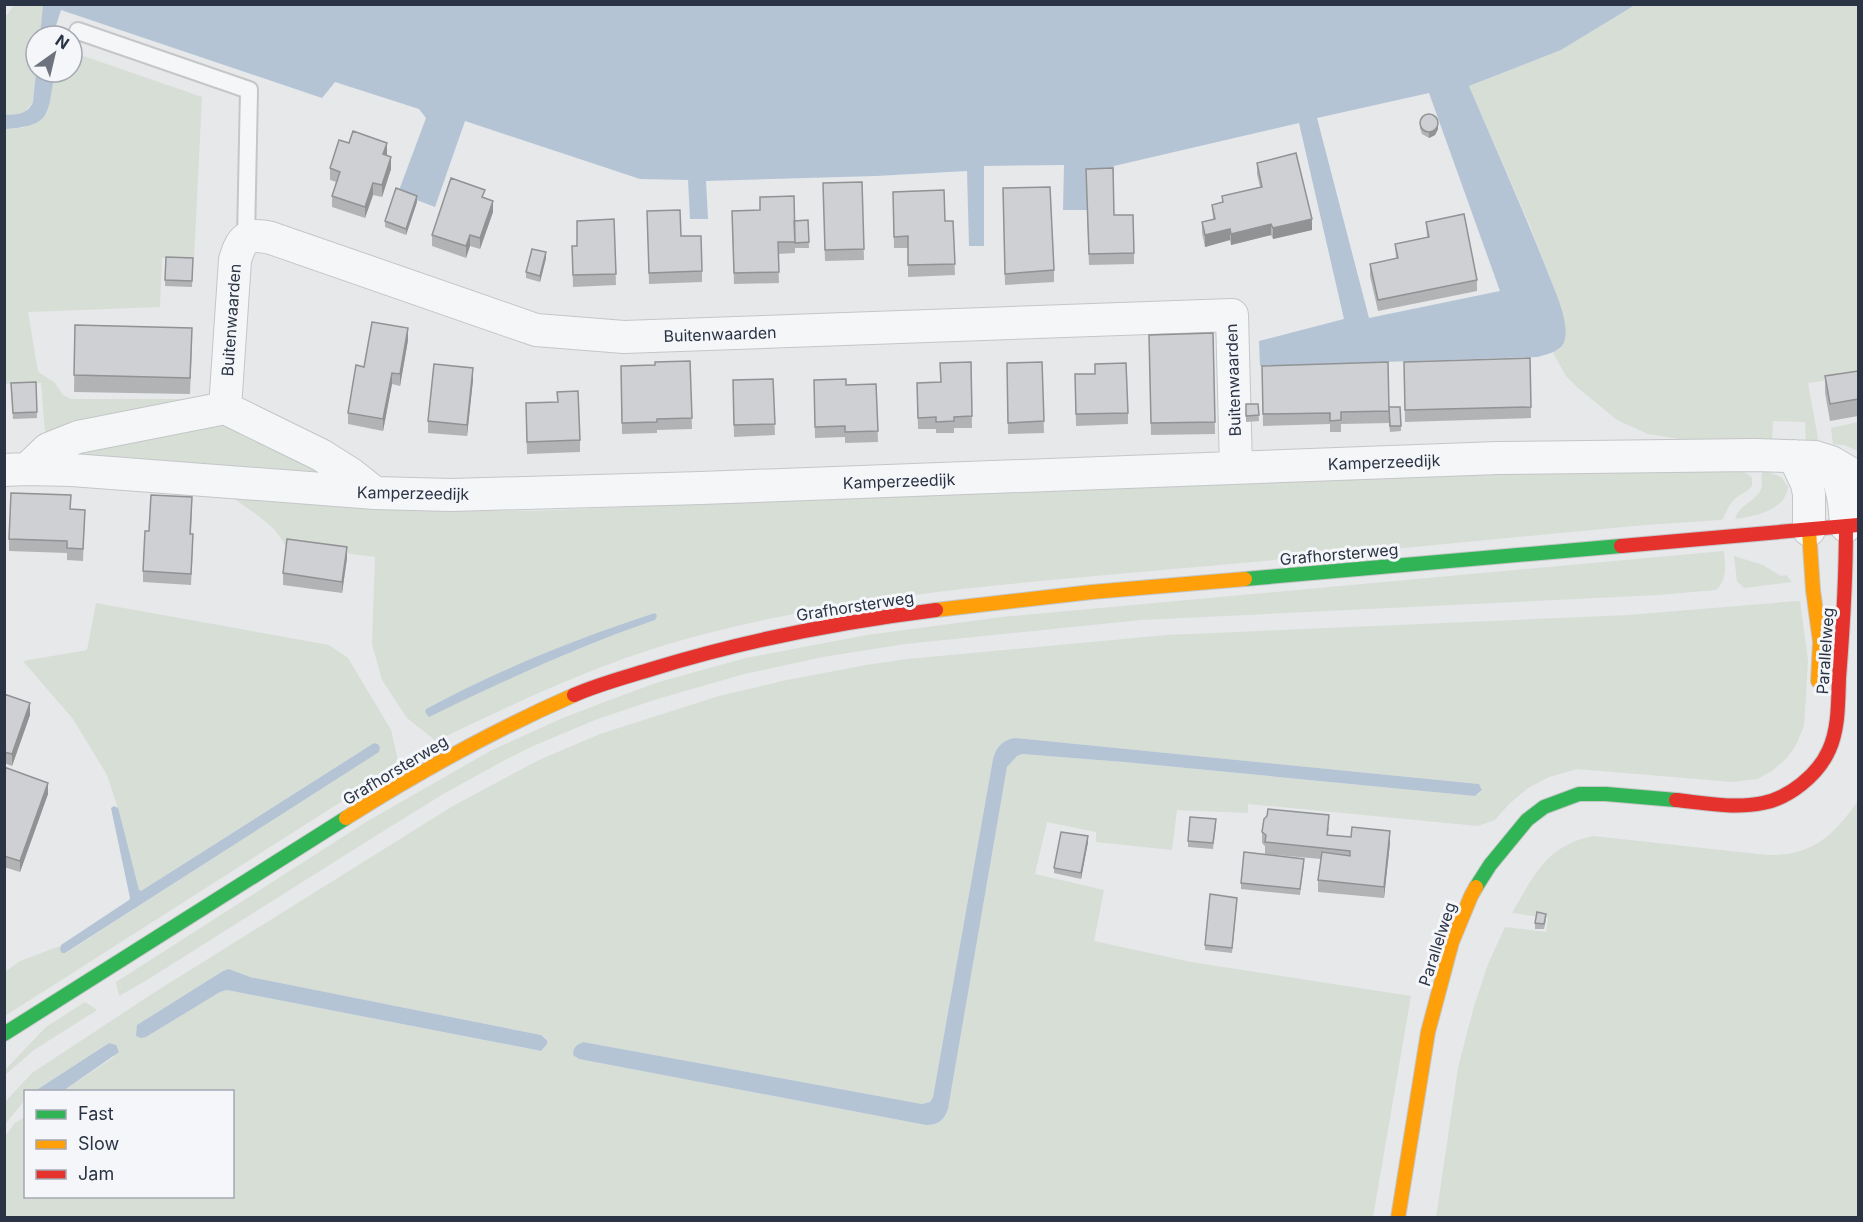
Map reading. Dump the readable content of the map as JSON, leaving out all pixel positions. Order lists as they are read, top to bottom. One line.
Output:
{"streets":{"main road":["Grafhorsterweg","Parallelweg"],"street":["Buitenwaarden","Kamperzeedijk"]},"crossings":[["Buitenwaarden","Kamperzeedijk"],["Grafhorsterweg","Parallelweg"]],"legend":["Fast","Slow","Jam"],"north":"top right"}
